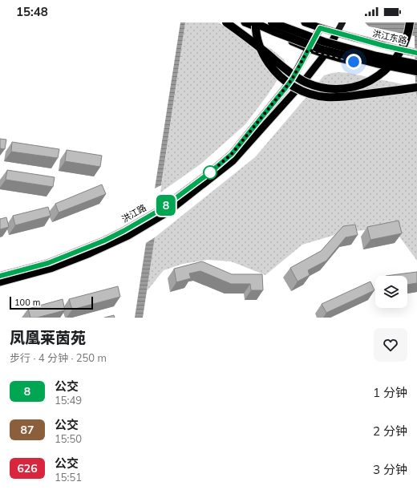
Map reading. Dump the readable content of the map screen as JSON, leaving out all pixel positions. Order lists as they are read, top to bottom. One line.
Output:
{"streets":{"main road":["洪江东路","洪江路"]},"crossings":[["洪江东路","洪江路"]],"lines":["bus line 8"],"scale_bar":"100 m","page":{"status":"15:48","on_map":"8","scale":"100 m","heading":["凤凰莱茵苑","步行 · 4 分钟 · 250 m"],"list":[{"mark":"8","name":"公交","note":"15:49","value":"1 分钟"},{"mark":"87","name":"公交","note":"15:50","value":"2 分钟"},{"mark":"626","name":"公交","note":"15:51","value":"3 分钟"}]}}
